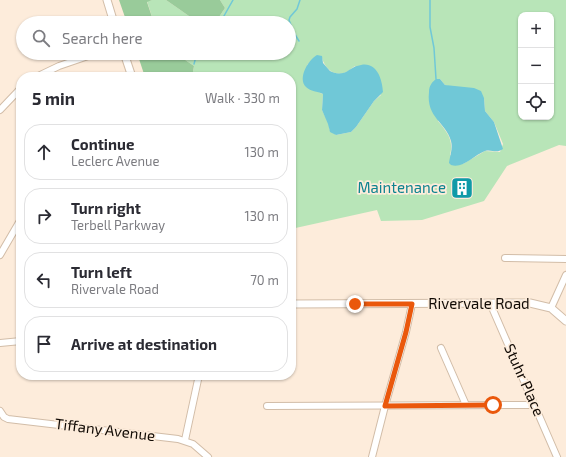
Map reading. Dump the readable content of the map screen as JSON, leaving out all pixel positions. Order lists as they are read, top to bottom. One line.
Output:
{"streets":{"street":["Rivervale Road","Stuhr Place","Tiffany Avenue"]},"crossings":[["Rivervale Road","Stuhr Place"]],"places":{"building":["Maintenance"]},"page":{"map_buttons":["+","−"],"search":"Search here","heading":["5 min","Walk · 330 m"],"list":[["Continue","Leclerc Avenue","130 m"],["Turn right","Terbell Parkway","130 m"],["Turn left","Rivervale Road","70 m"],"Arrive at destination"]}}
